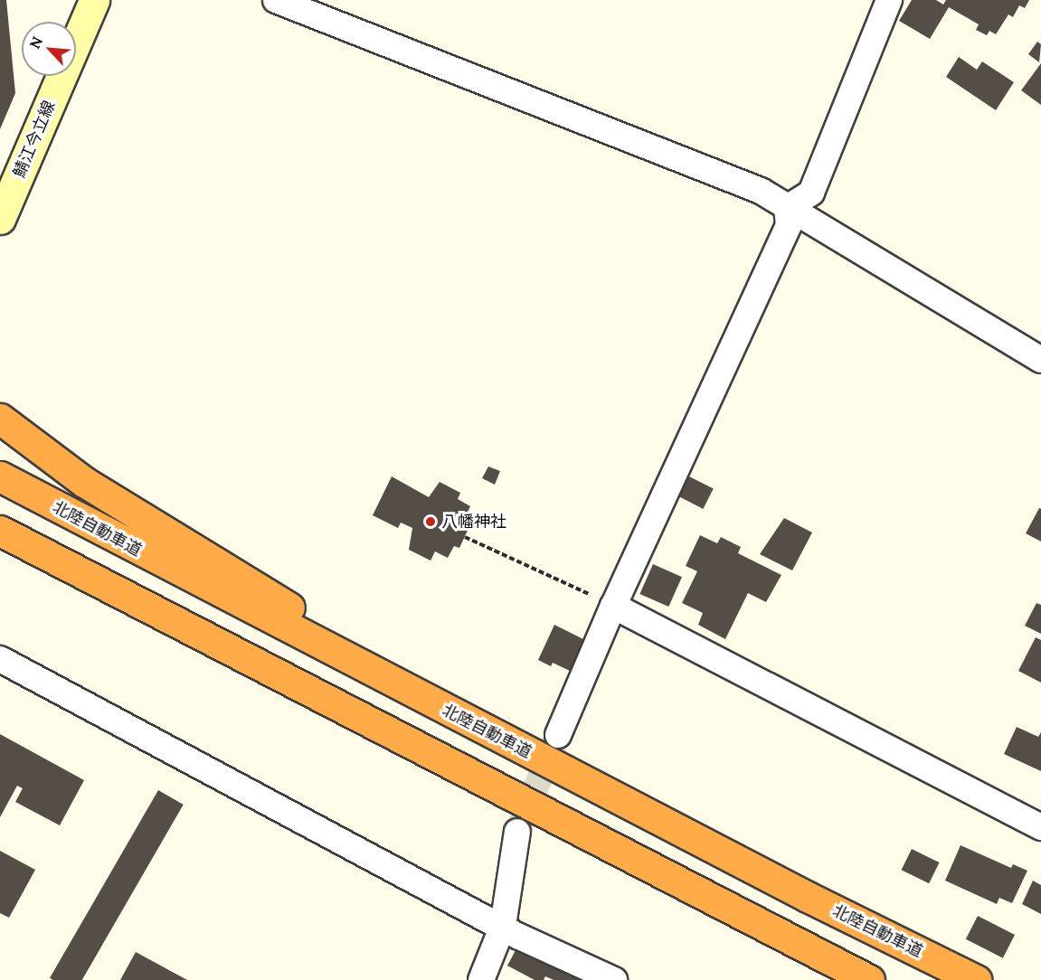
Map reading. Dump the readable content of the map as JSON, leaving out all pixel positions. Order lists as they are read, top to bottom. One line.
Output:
{"streets":{"highway":["北陸自動車道"],"main road":["鯖江今立線"]},"places":["八幡神社"],"north":"top left"}
